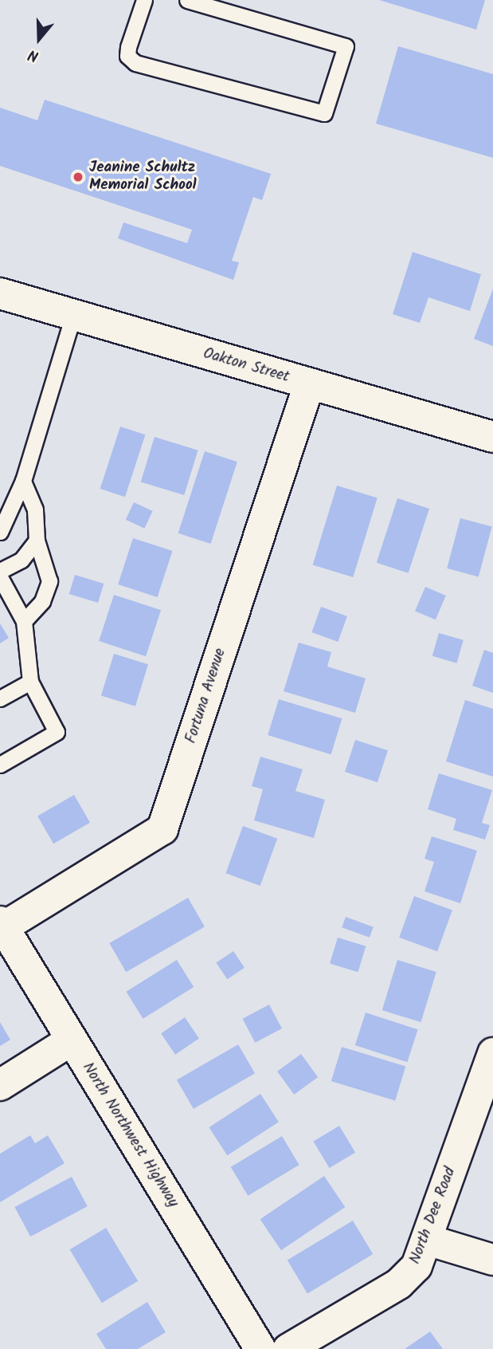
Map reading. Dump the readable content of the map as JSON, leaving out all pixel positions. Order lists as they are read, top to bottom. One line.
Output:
{"streets":{"street":["Oakton Street","Fortuna Avenue","North Northwest Highway","North Dee Road"]},"crossings":[["Oakton Street","Fortuna Avenue"],["Fortuna Avenue","North Northwest Highway"]],"places":["Jeanine Schultz Memorial School"],"north":"bottom"}
